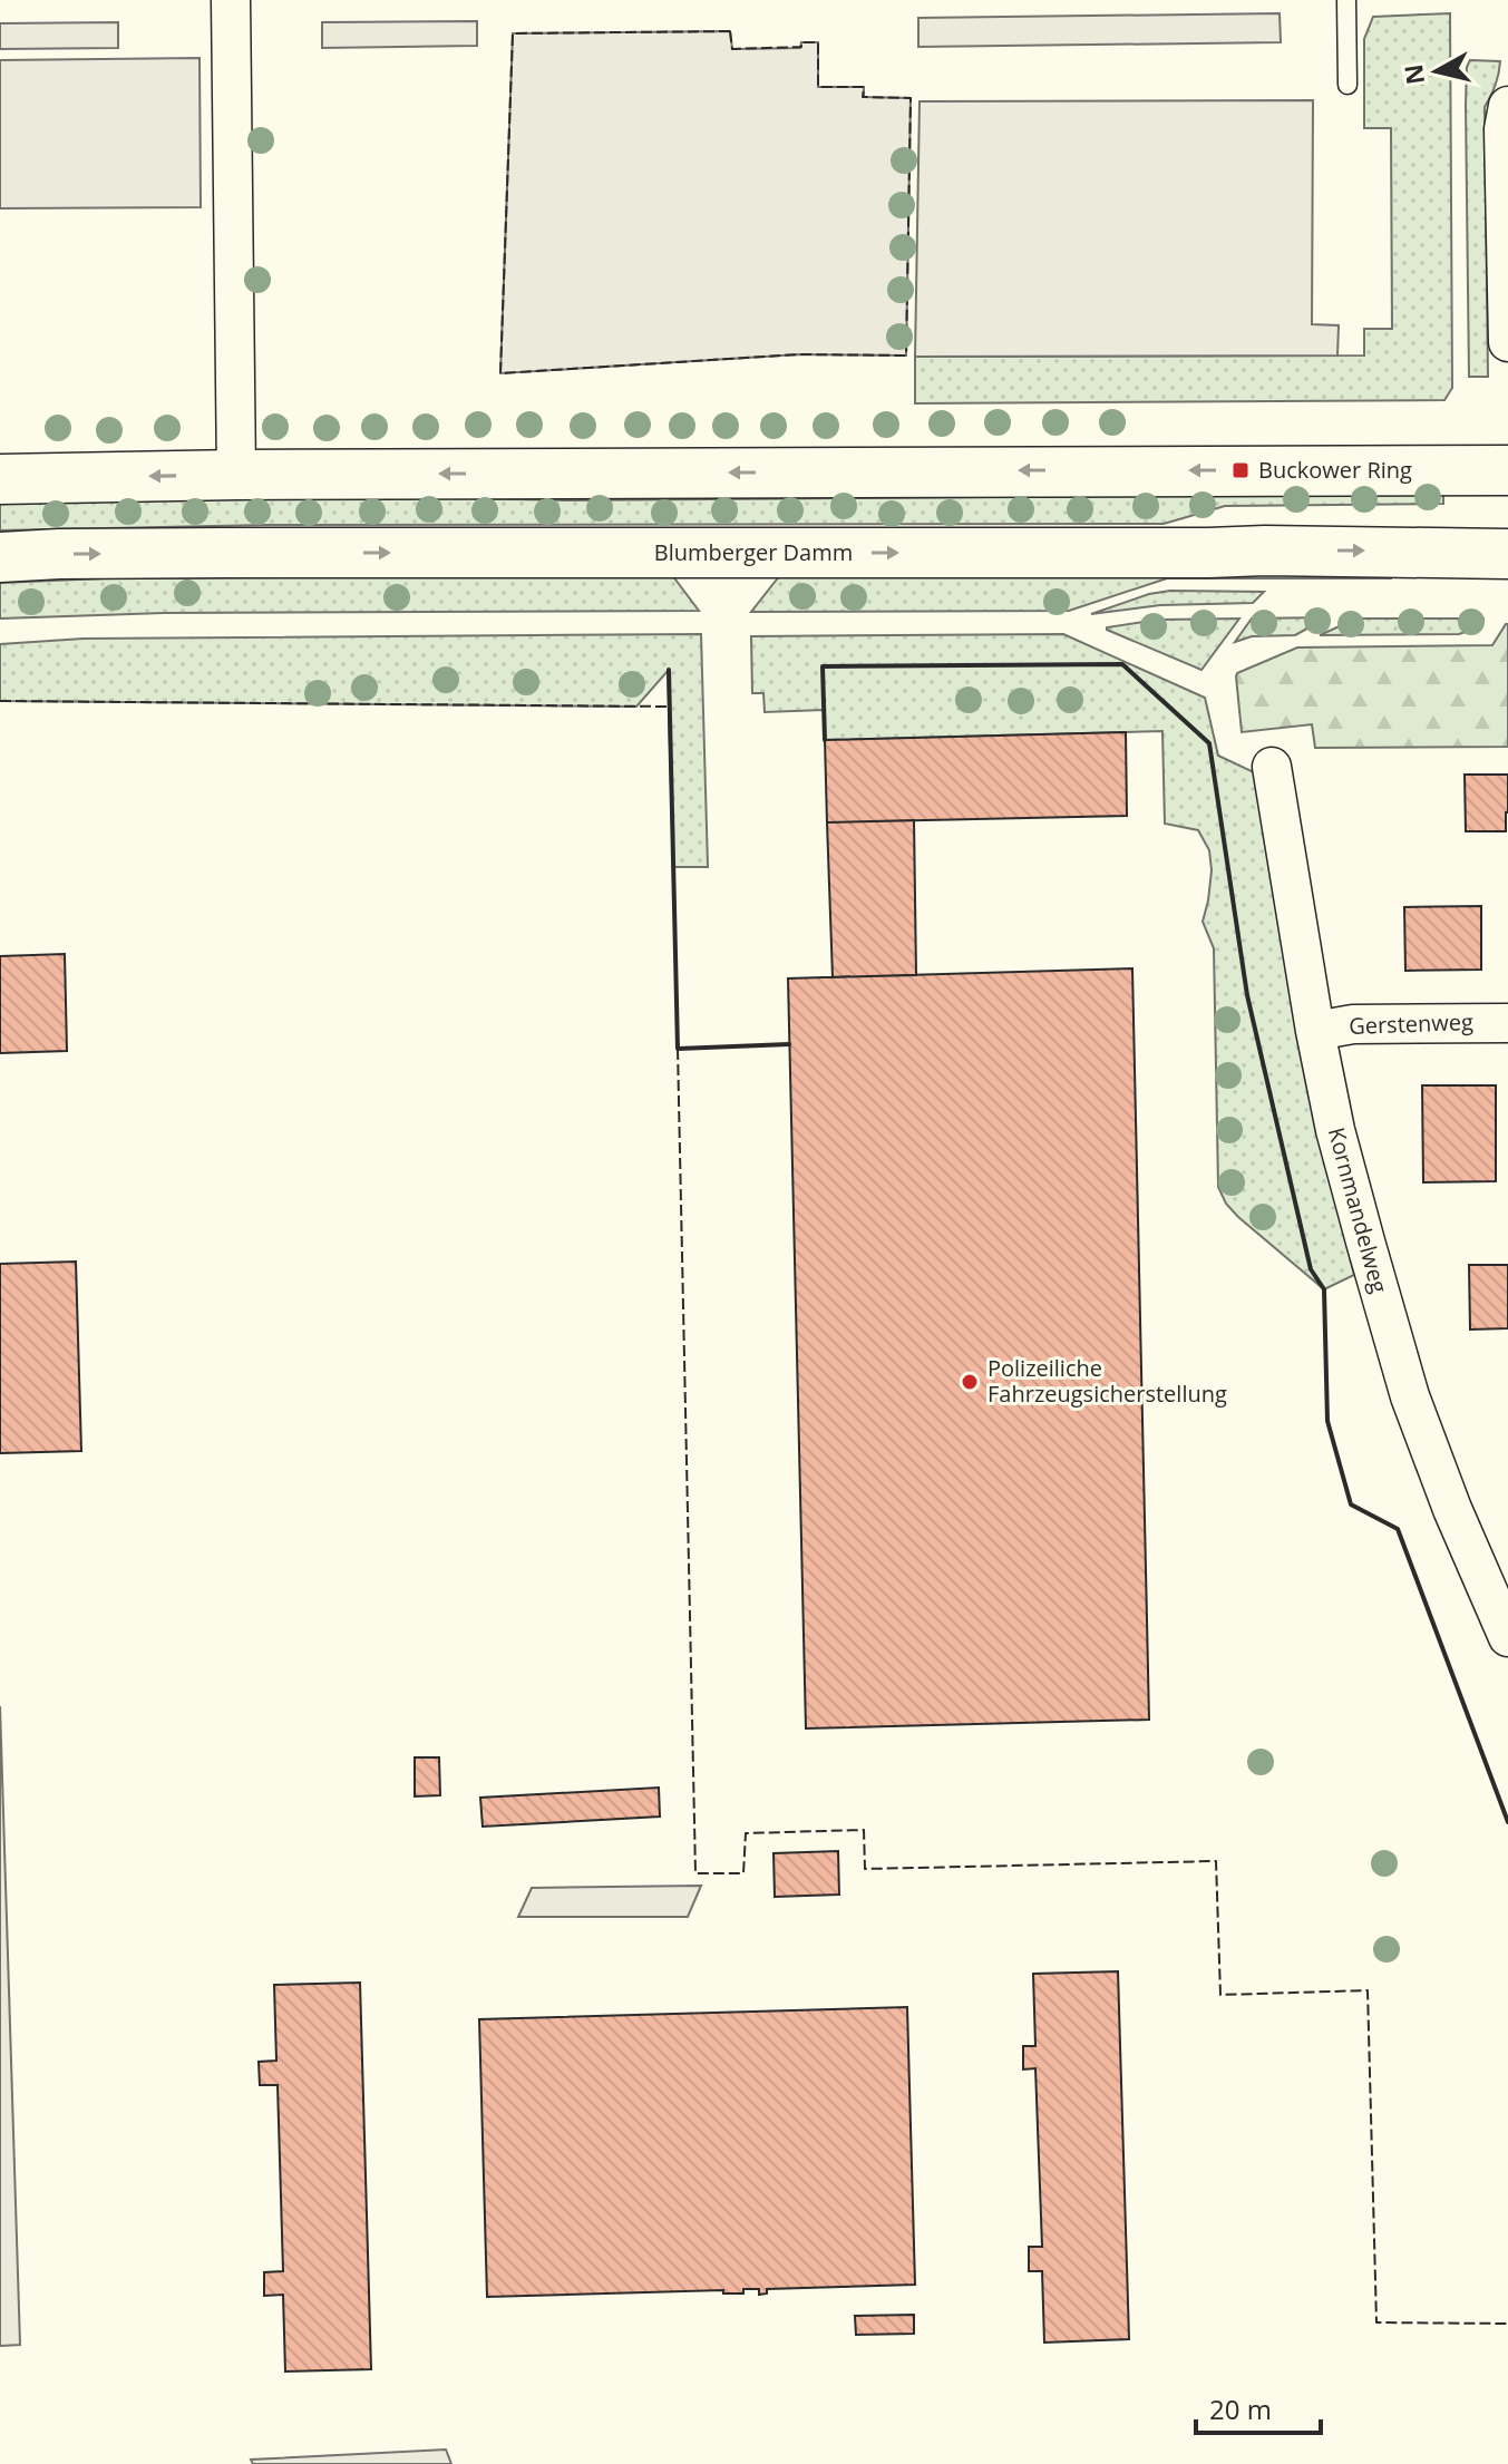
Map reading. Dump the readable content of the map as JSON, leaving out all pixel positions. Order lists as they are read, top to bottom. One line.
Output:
{"streets":{"main road":["Blumberger Damm"],"street":["Gerstenweg","Kornmandelweg"]},"crossings":[["Gerstenweg","Kornmandelweg"]],"places":{"transit":["Buckower Ring"],"other":["Polizeiliche Fahrzeugsicherstellung"]},"scale_bar":"20 m","north":"left"}
